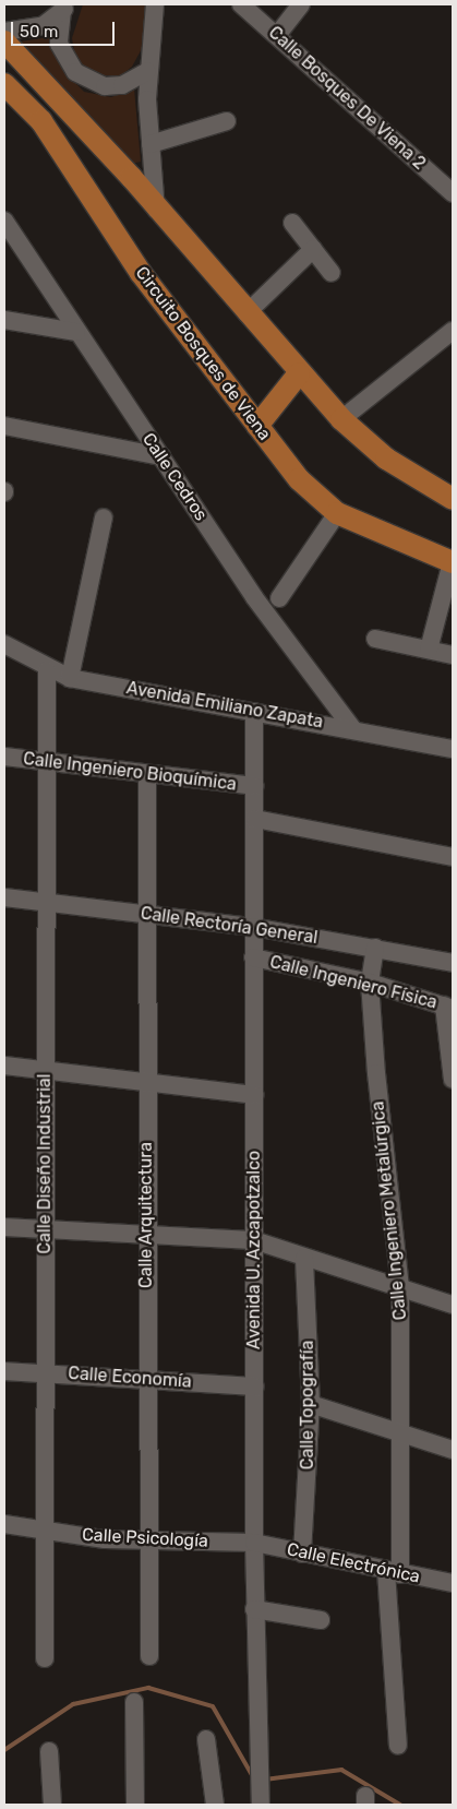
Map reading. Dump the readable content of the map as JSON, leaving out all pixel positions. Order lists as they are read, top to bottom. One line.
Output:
{"streets":{"main road":["Circuito Bosques de Viena"],"street":["Calle Bosques De Viena 2","Calle Cedros","Avenida Emiliano Zapata","Calle Ingeniero Bioquímica","Calle Rectoría General","Calle Ingeniero Física","Calle Diseño Industrial","Calle Ingeniero Metalúrgica","Calle Arquitectura","Avenida U. Azcapotzalco","Calle Economía","Calle Topografía","Calle Psicología","Calle Electrónica"]},"crossings":[["Calle Cedros","Avenida Emiliano Zapata"],["Avenida Emiliano Zapata","Calle Diseño Industrial"],["Avenida Emiliano Zapata","Avenida U. Azcapotzalco"],["Calle Ingeniero Bioquímica","Calle Diseño Industrial"],["Calle Ingeniero Bioquímica","Calle Arquitectura"],["Calle Ingeniero Bioquímica","Avenida U. Azcapotzalco"],["Calle Rectoría General","Calle Diseño Industrial"],["Calle Rectoría General","Calle Ingeniero Metalúrgica"],["Calle Rectoría General","Calle Arquitectura"],["Calle Rectoría General","Avenida U. Azcapotzalco"],["Calle Ingeniero Física","Calle Ingeniero Metalúrgica"],["Calle Ingeniero Física","Avenida U. Azcapotzalco"],["Calle Diseño Industrial","Calle Economía"],["Calle Diseño Industrial","Calle Psicología"],["Calle Ingeniero Metalúrgica","Calle Electrónica"],["Calle Arquitectura","Calle Economía"],["Calle Arquitectura","Calle Psicología"],["Avenida U. Azcapotzalco","Calle Economía"],["Avenida U. Azcapotzalco","Calle Psicología"],["Avenida U. Azcapotzalco","Calle Electrónica"],["Calle Topografía","Calle Electrónica"],["Calle Psicología","Calle Electrónica"]],"scale_bar":"50 m"}
